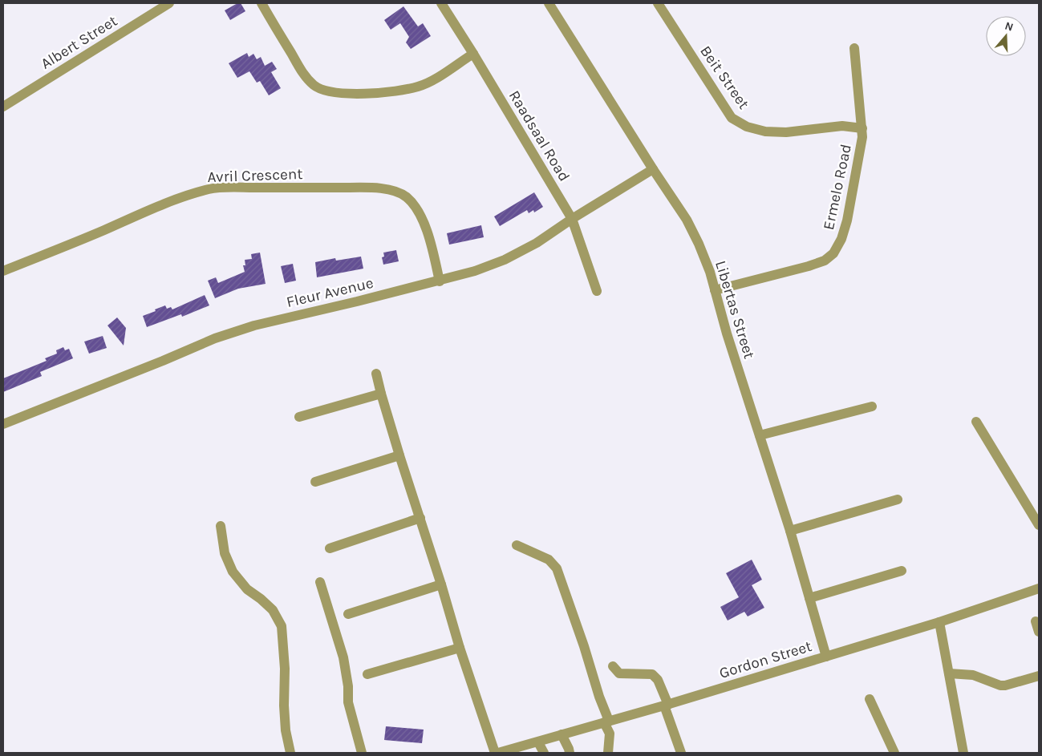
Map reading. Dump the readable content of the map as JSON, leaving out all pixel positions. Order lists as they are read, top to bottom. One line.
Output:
{"streets":{"street":["Albert Street","Beit Street","Raadsaal Road","Avril Crescent","Ermelo Road","Fleur Avenue","Libertas Street","Gordon Street"]},"crossings":[["Beit Street","Ermelo Road"],["Raadsaal Road","Fleur Avenue"],["Avril Crescent","Fleur Avenue"],["Ermelo Road","Libertas Street"],["Fleur Avenue","Libertas Street"],["Libertas Street","Gordon Street"]],"north":"top"}
